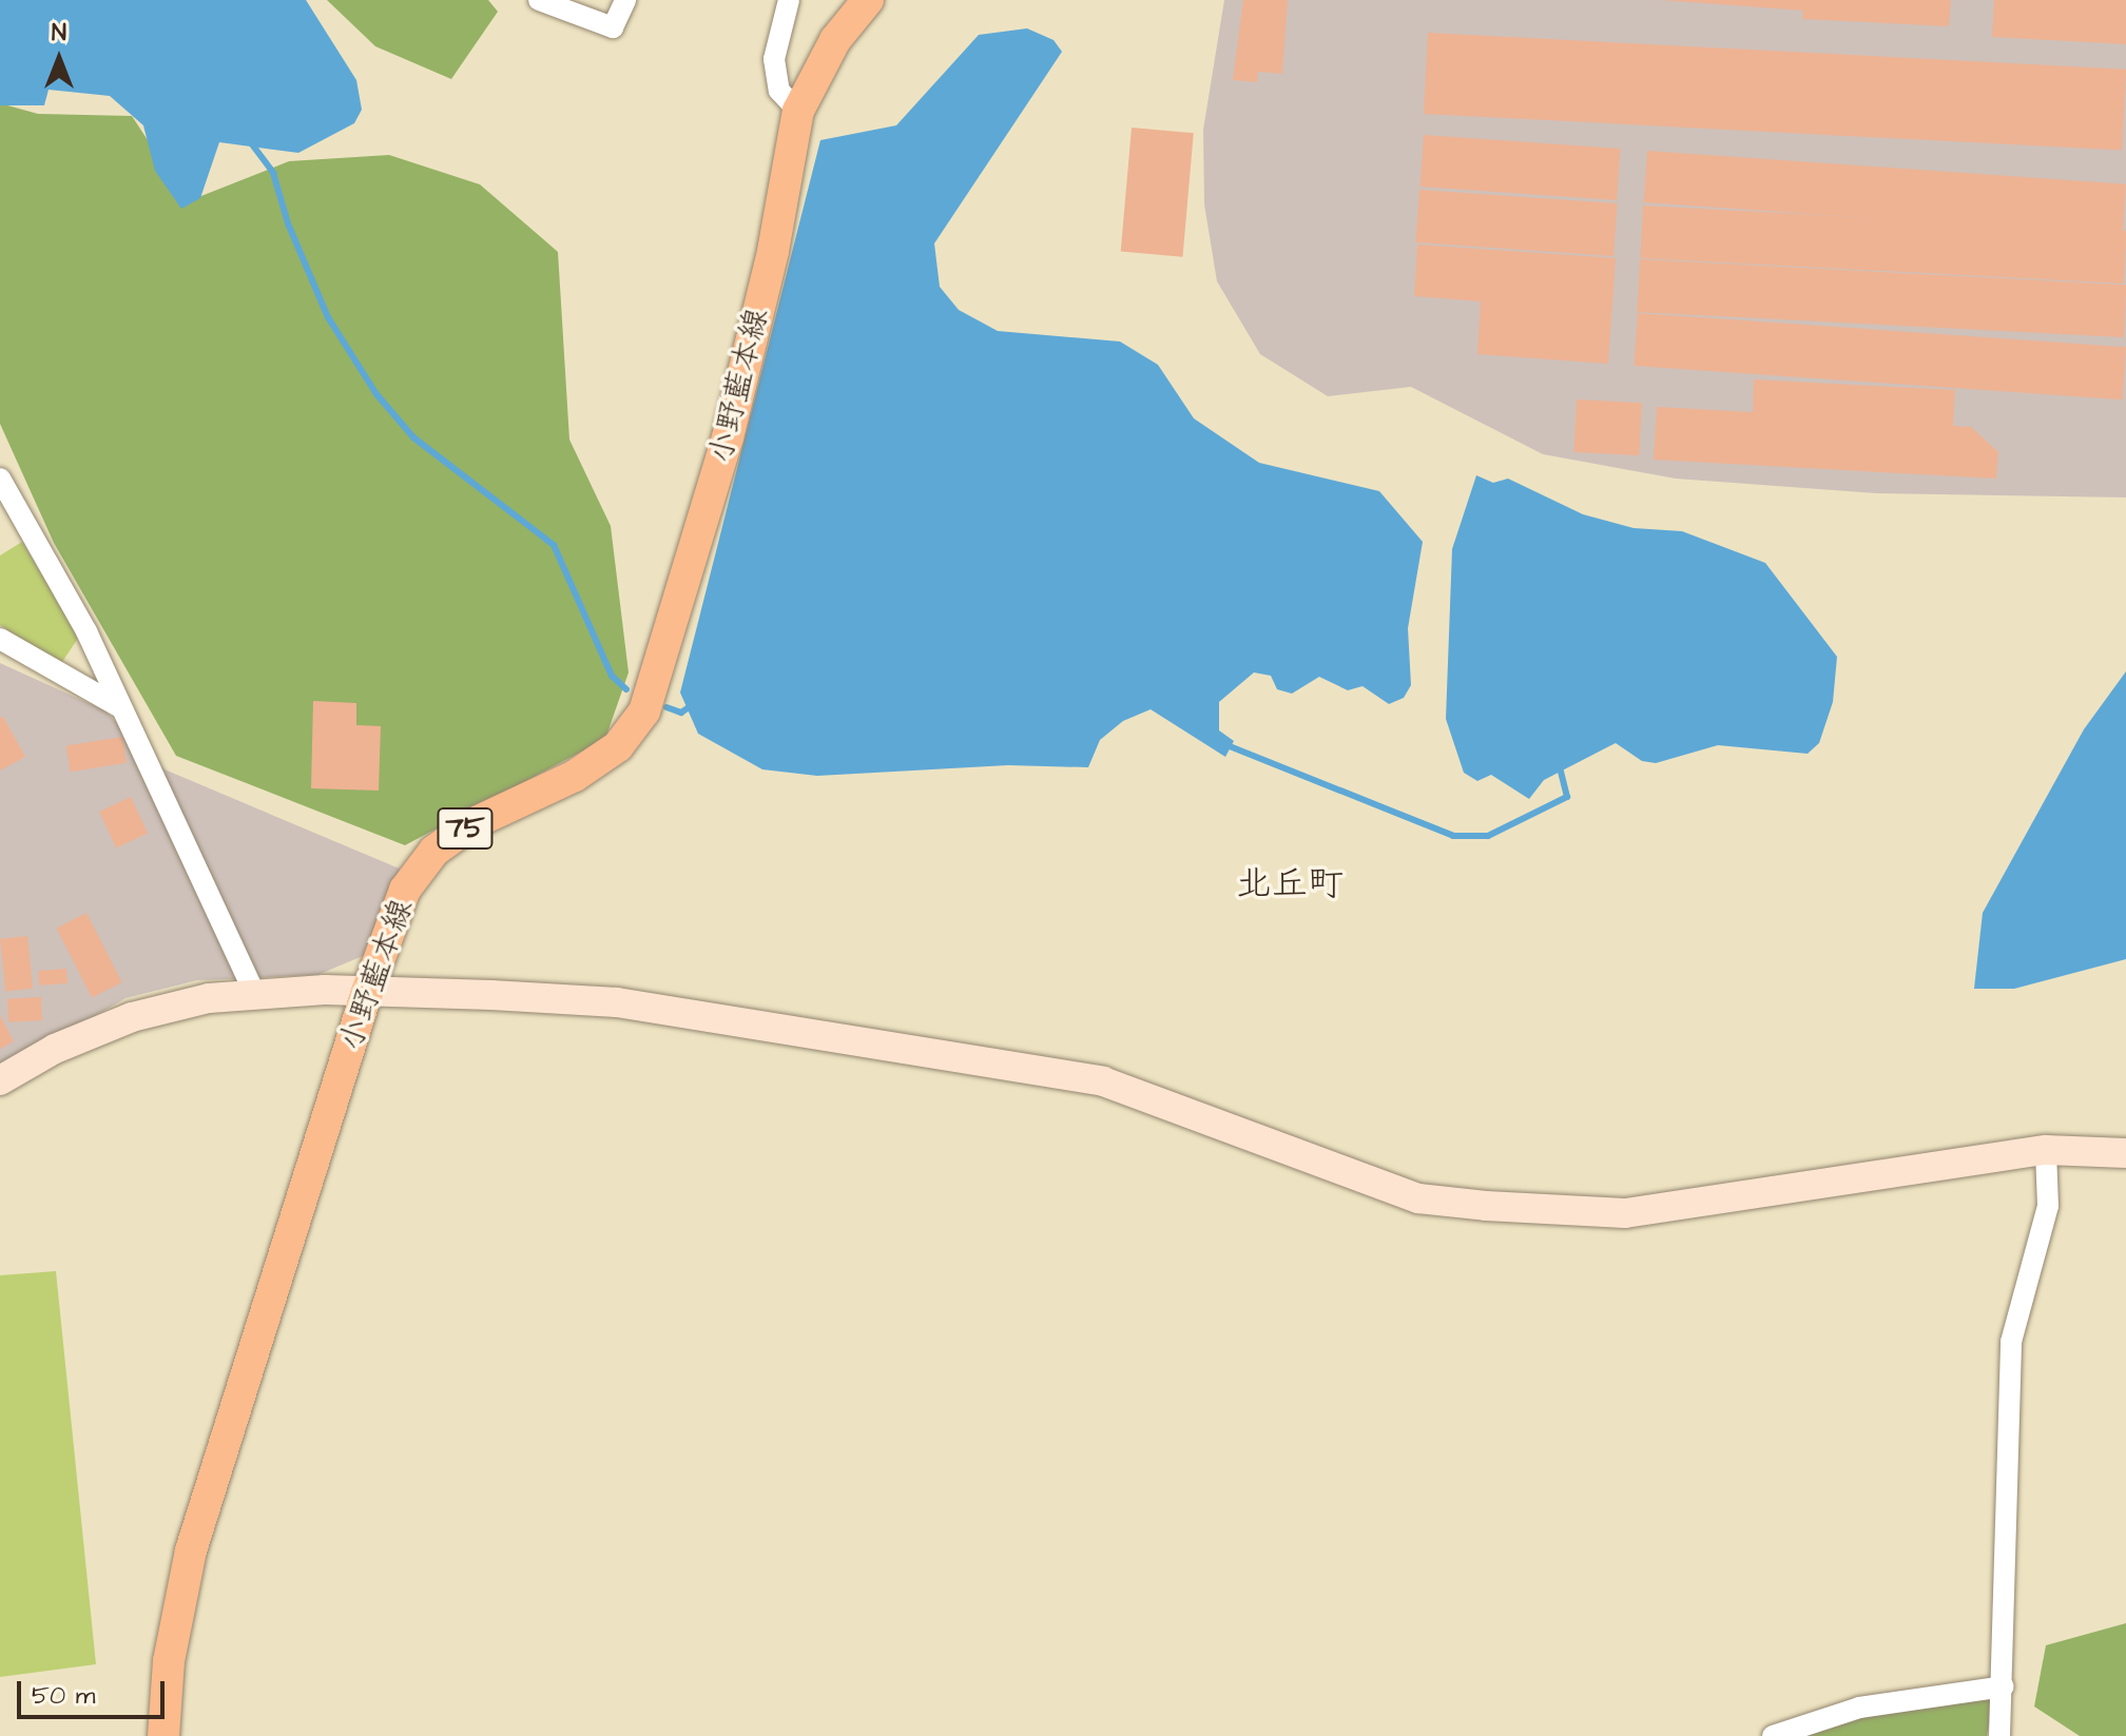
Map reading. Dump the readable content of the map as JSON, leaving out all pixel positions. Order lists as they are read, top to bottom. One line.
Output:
{"streets":{"main road":["小野藍本線","75"]},"districts":["北丘町"],"scale_bar":"50 m","north":"top"}
